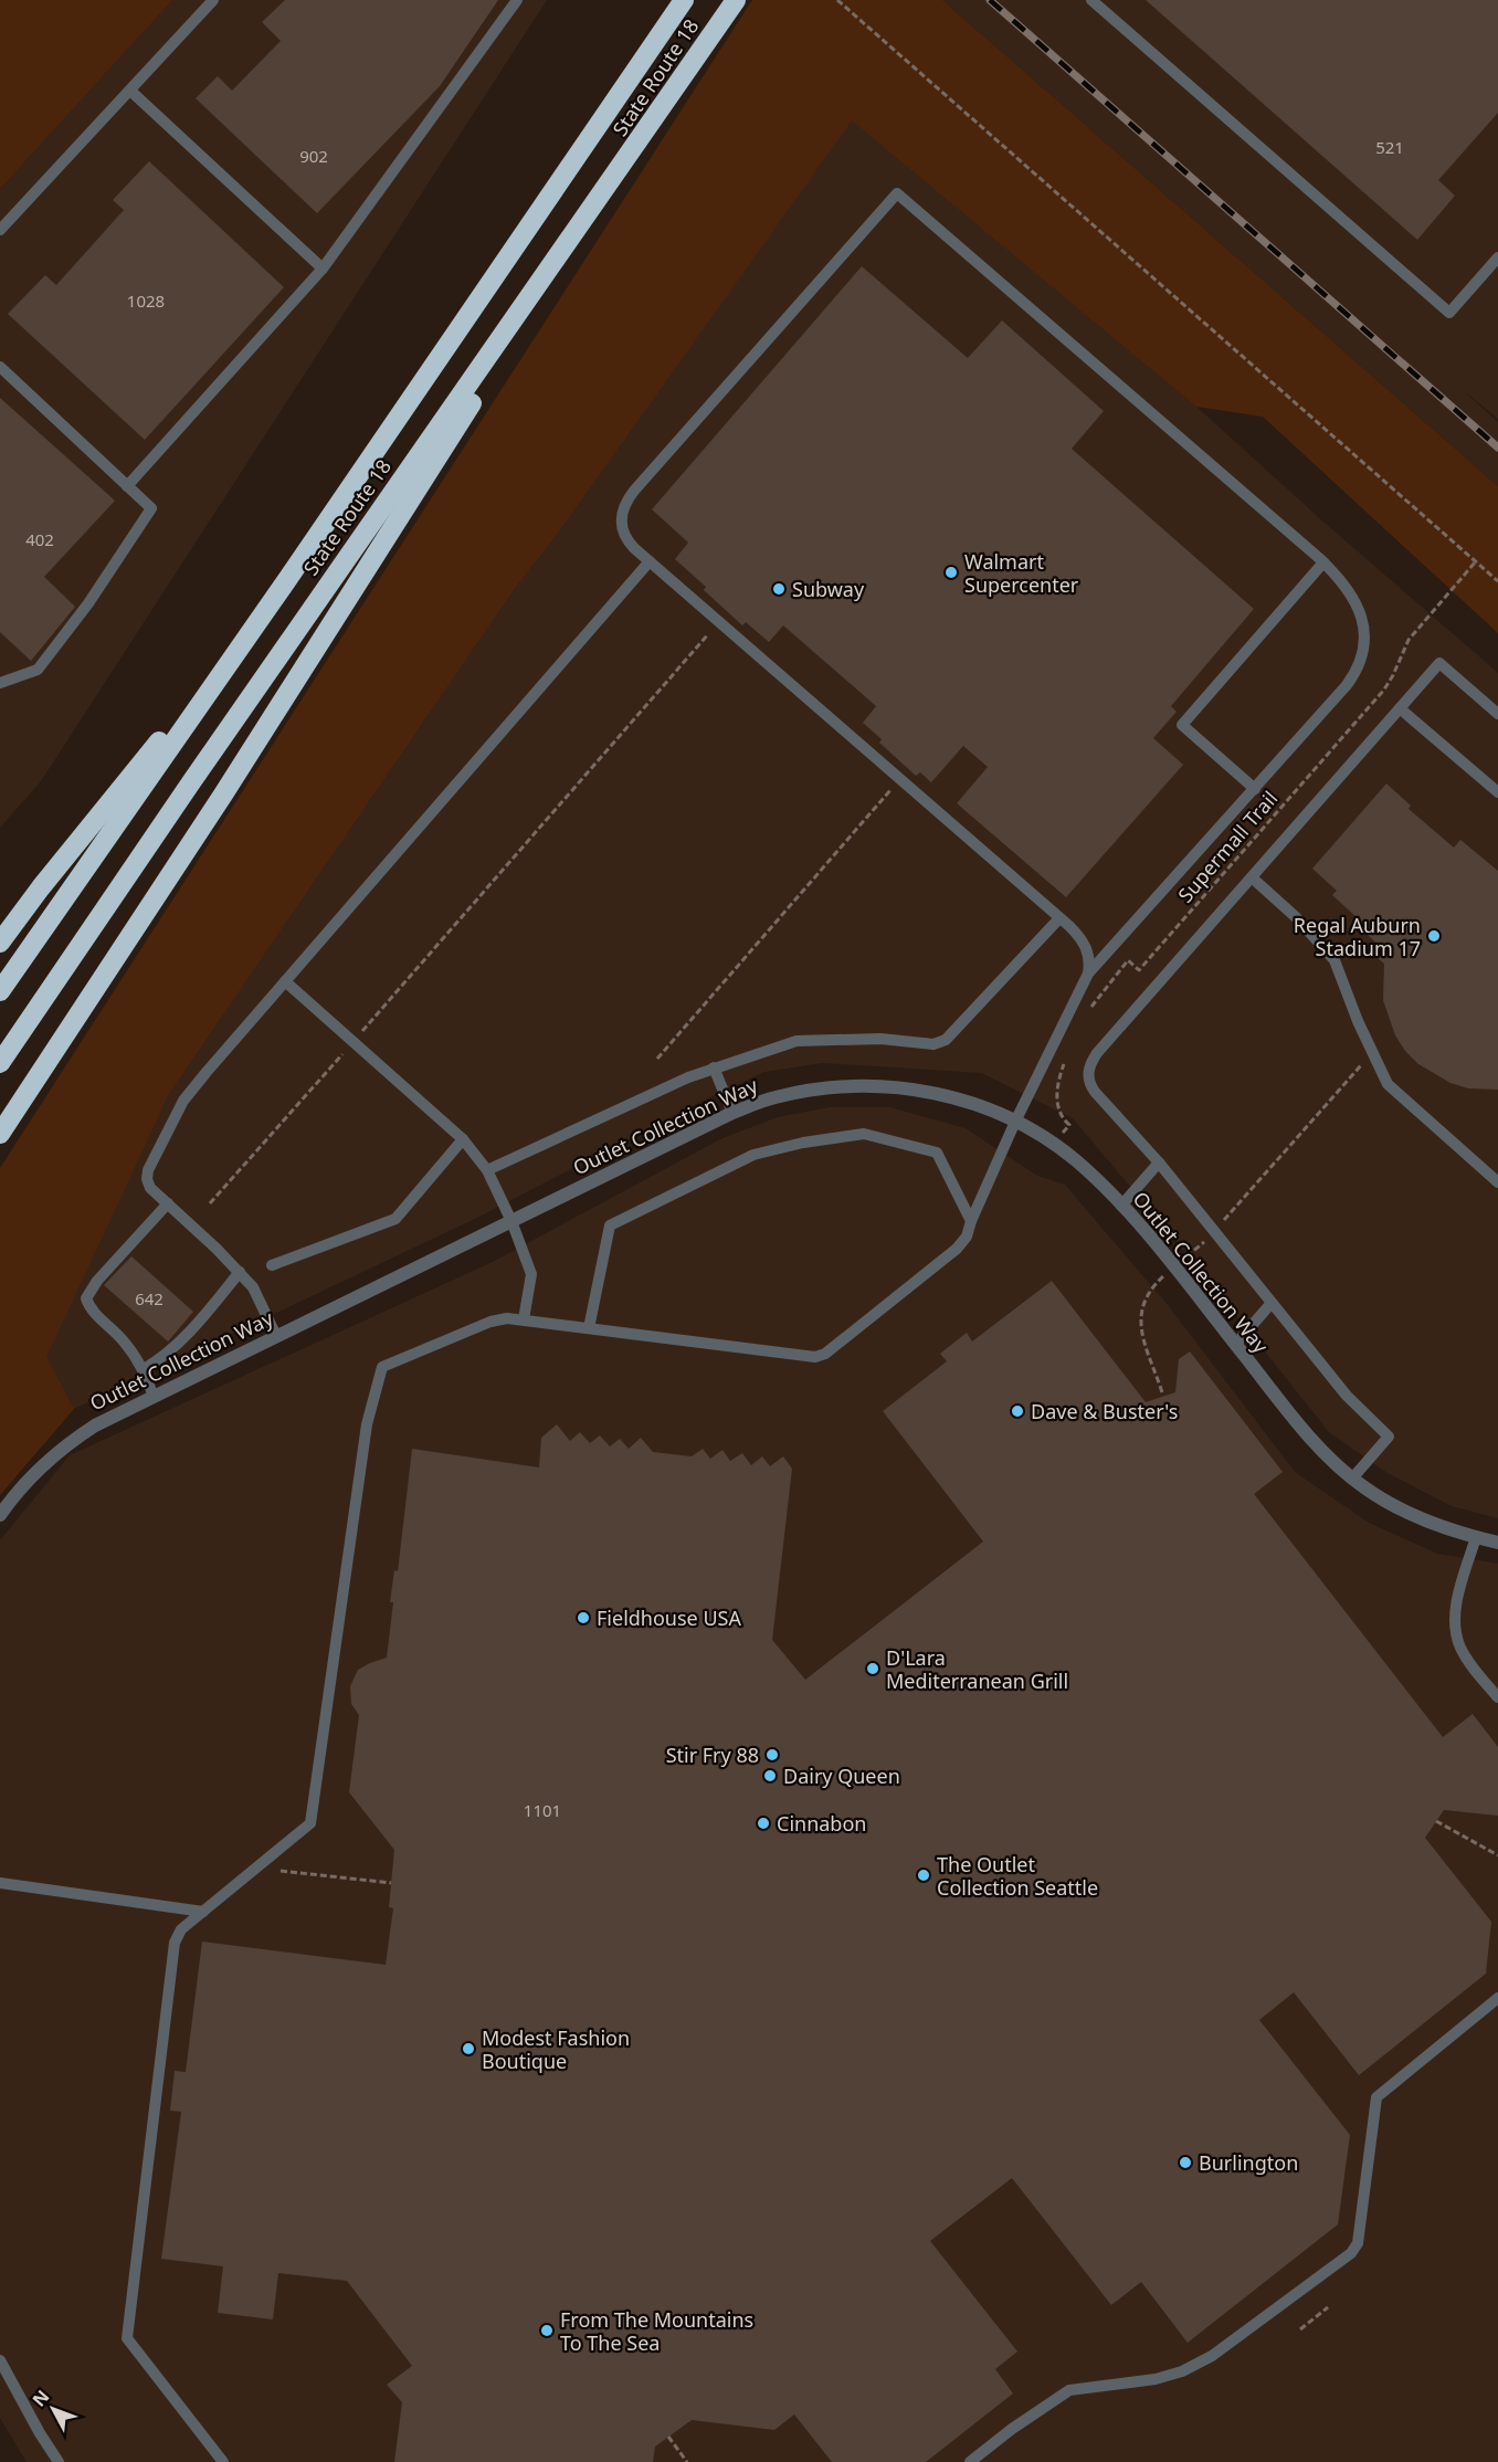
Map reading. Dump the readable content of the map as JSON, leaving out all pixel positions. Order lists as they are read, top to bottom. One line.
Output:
{"streets":{"highway":["State Route 18"],"street":["Outlet Collection Way"],"path":["Supermall Trail"]},"places":["Walmart Supercenter","Subway","Regal Auburn Stadium 17","Dave & Buster's","Fieldhouse USA","D'Lara Mediterranean Grill","Stir Fry 88","Dairy Queen","Cinnabon","The Outlet Collection Seattle","Modest Fashion Boutique","Burlington","From The Mountains To The Sea"],"house_numbers":["521","902","1028","402","642","1101"],"north":"top left"}
